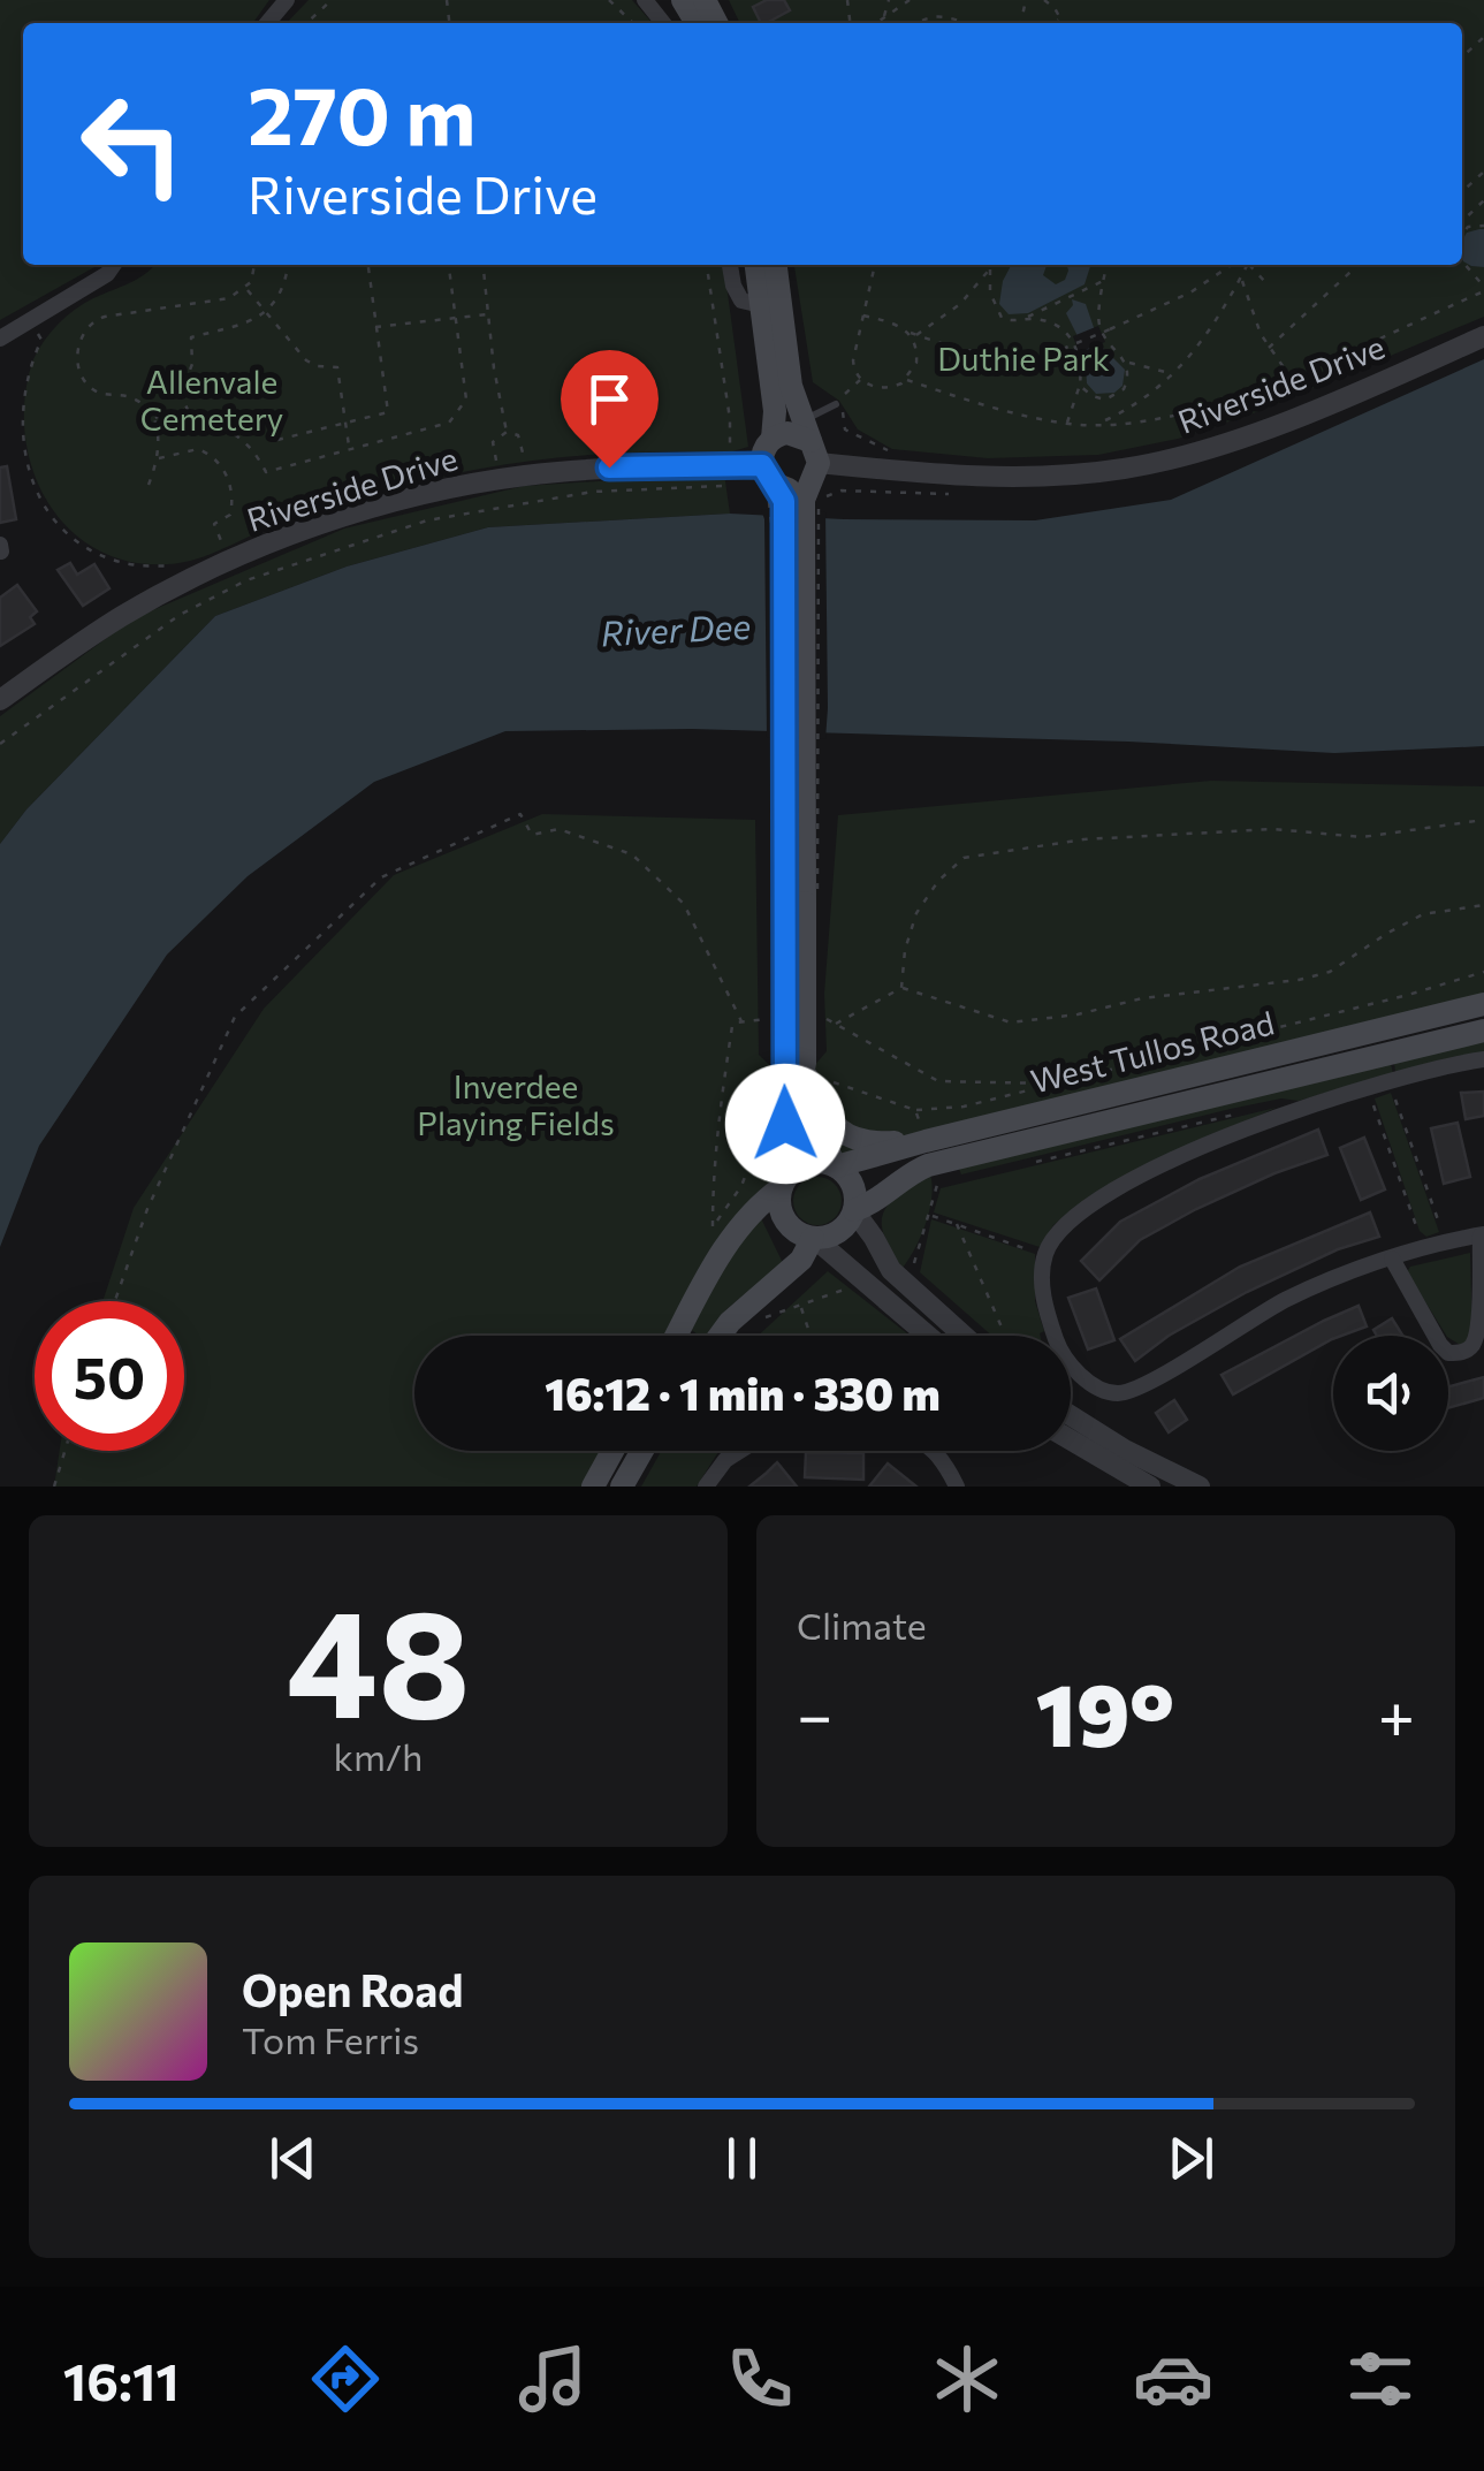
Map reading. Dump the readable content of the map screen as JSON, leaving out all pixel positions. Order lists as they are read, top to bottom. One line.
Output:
{"streets":{"main road":["West Tullos Road"],"street":["Riverside Drive"]},"water":["River Dee"],"parks":["Duthie Park","Allenvale Cemetery","Inverdee Playing Fields"],"page":{"turn":["270 m","Riverside Drive"],"limit":"50","trip":"16:12 · 1 min · 330 m","tile":[["48","km/h"],"Climate"],"heat":["−","19°","+"],"song":["Open Road","Tom Ferris"],"tabs":"16:11"}}
